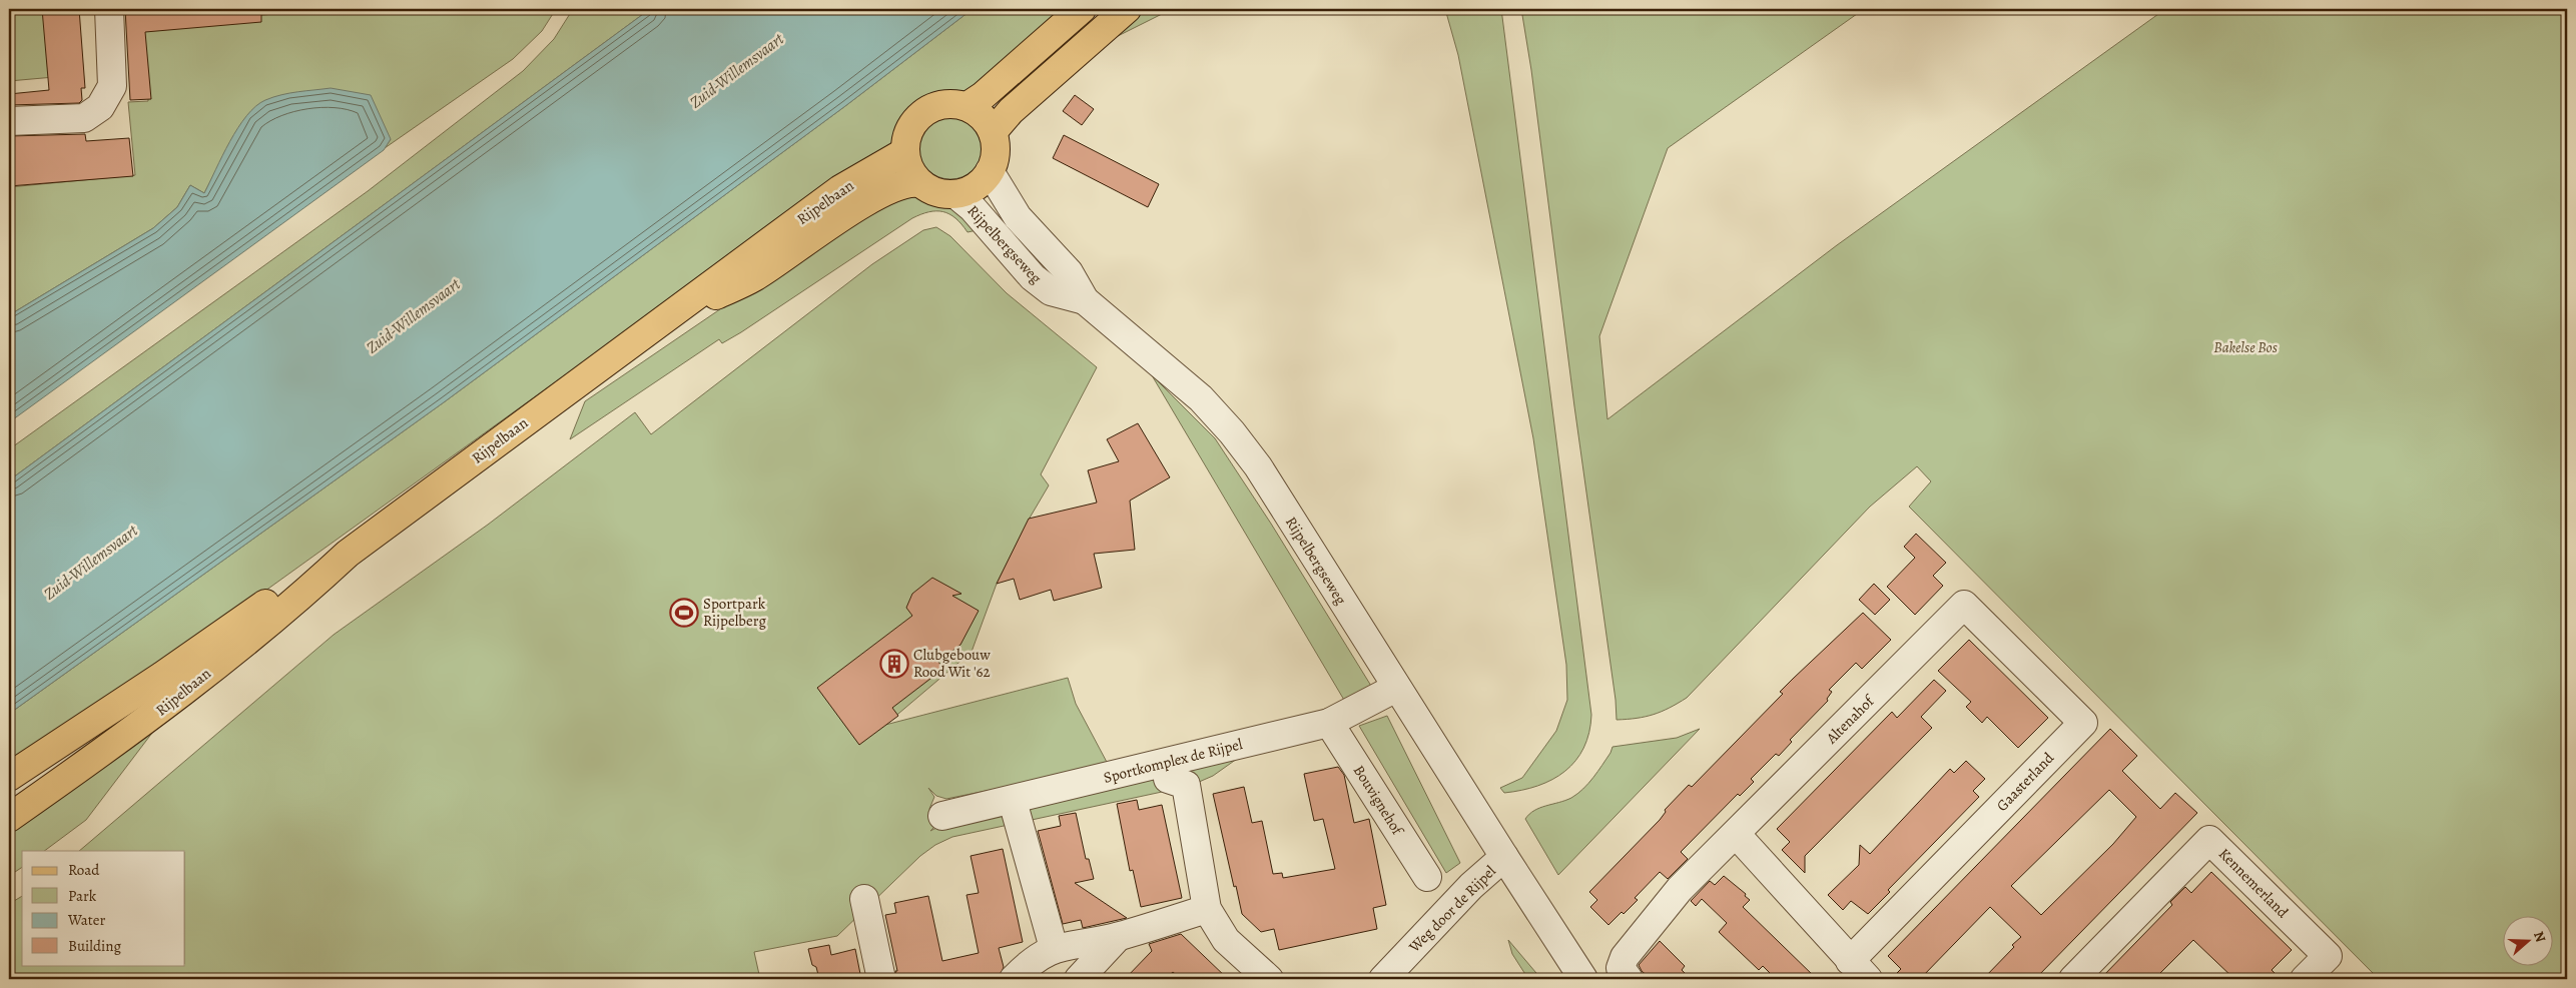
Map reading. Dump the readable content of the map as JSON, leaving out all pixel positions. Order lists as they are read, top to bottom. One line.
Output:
{"streets":{"main road":["Rijpelbaan"],"street":["Rijpelbergseweg","Altenahof","Sportkomplex de Rijpel","Gaasterland","Bouvignehof","Kennemerland","Weg door de Rijpel"]},"crossings":[["Rijpelbaan","Rijpelbergseweg"],["Rijpelbergseweg","Sportkomplex de Rijpel"],["Rijpelbergseweg","Weg door de Rijpel"],["Altenahof","Gaasterland"],["Sportkomplex de Rijpel","Bouvignehof"]],"water":["Zuid-Willemsvaart"],"parks":["Bakelse Bos"],"places":{"sports":["Sportpark Rijpelberg"],"building":["Clubgebouw Rood Wit '62"]},"legend":["Road","Park","Water","Building"],"north":"right"}
